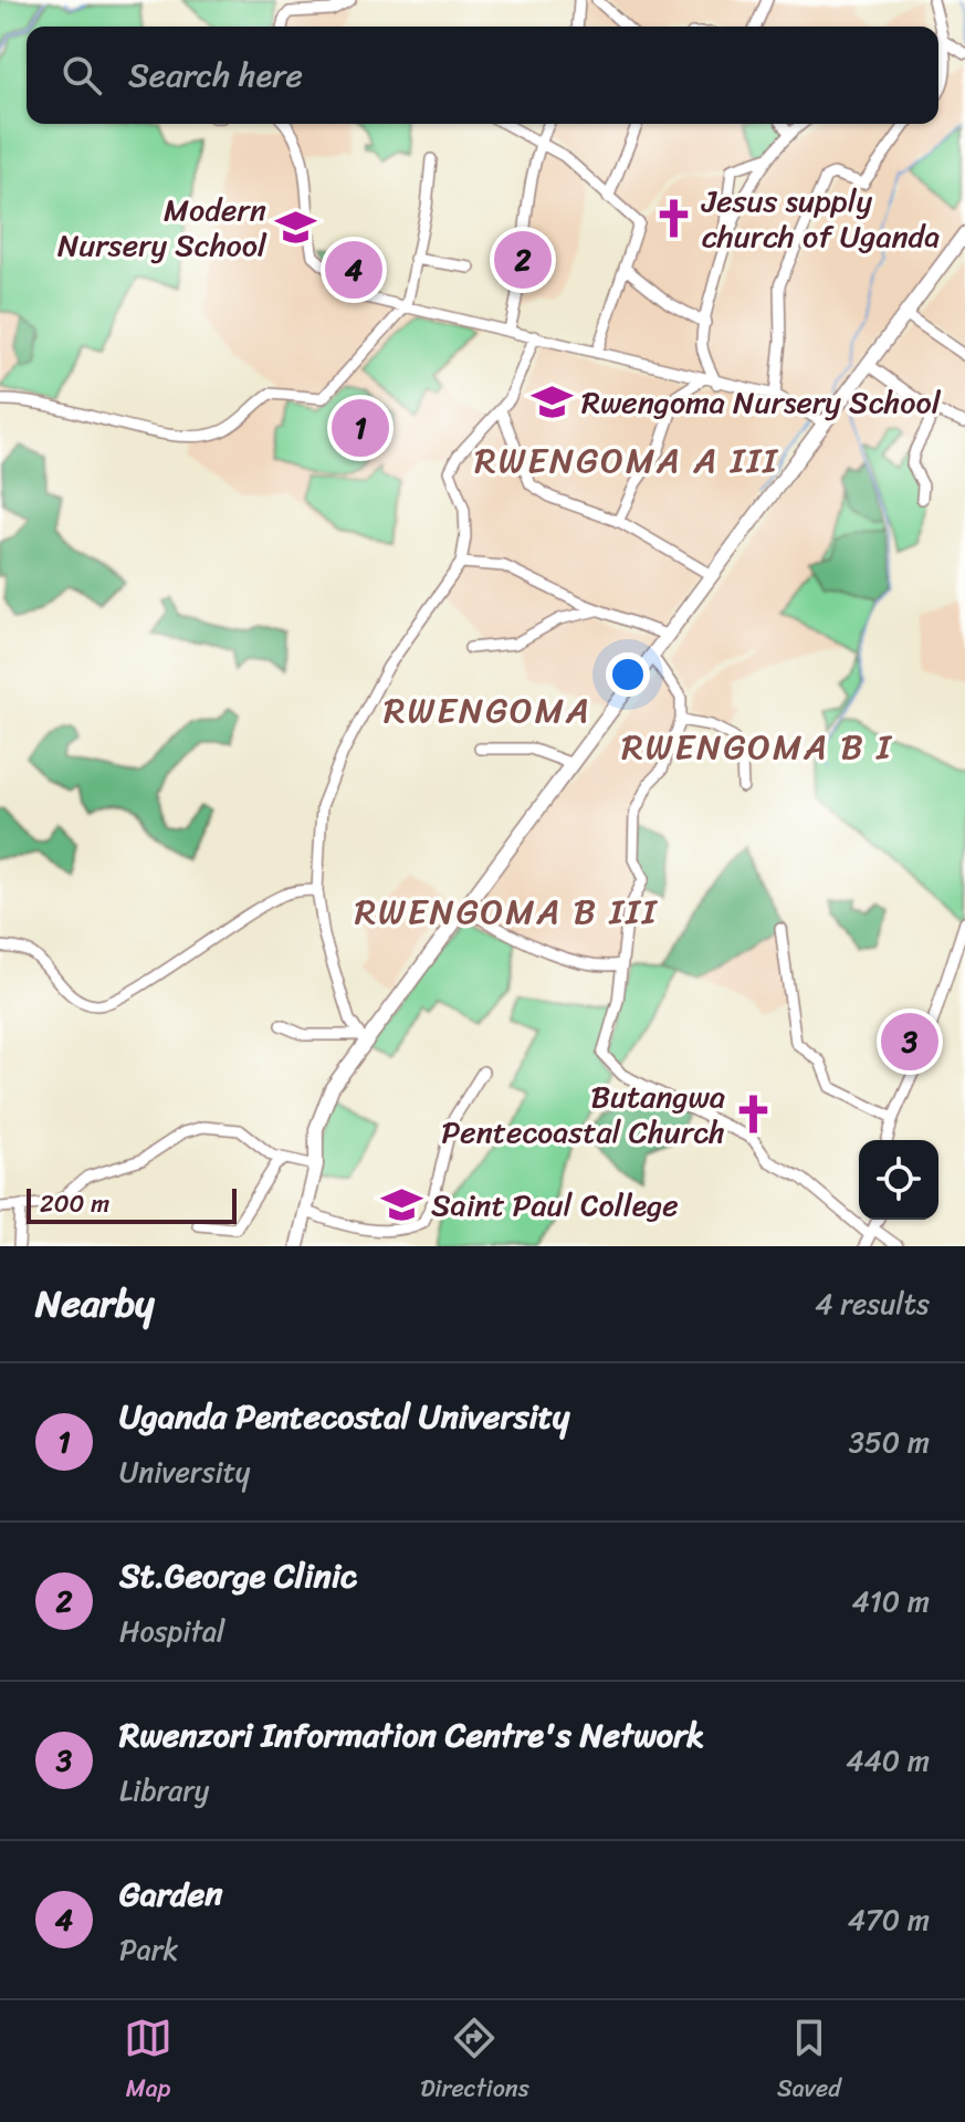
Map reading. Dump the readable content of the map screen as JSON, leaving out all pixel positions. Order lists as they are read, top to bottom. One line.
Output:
{"districts":["RWENGOMA A III","RWENGOMA","RWENGOMA B I","RWENGOMA B III"],"places":{"church":["Jesus supply church of Uganda","Butangwa Pentecoastal Church"],"school or university":["Modern Nursery School","Rwengoma Nursery School","Saint Paul College"]},"scale_bar":"200 m","page":{"search":"Search here","pins":["2","4","1","3"],"scale":"200 m","heading":["Nearby","4 results"],"list":[{"mark":"1","name":"Uganda Pentecostal University","note":"University","value":"350 m"},{"mark":"2","name":"St.George Clinic","note":"Hospital","value":"410 m"},{"mark":"3","name":"Rwenzori Information Centre's Network","note":"Library","value":"440 m"},{"mark":"4","name":"Garden","note":"Park","value":"470 m"}],"nav":["Map","Directions","Saved"]}}
